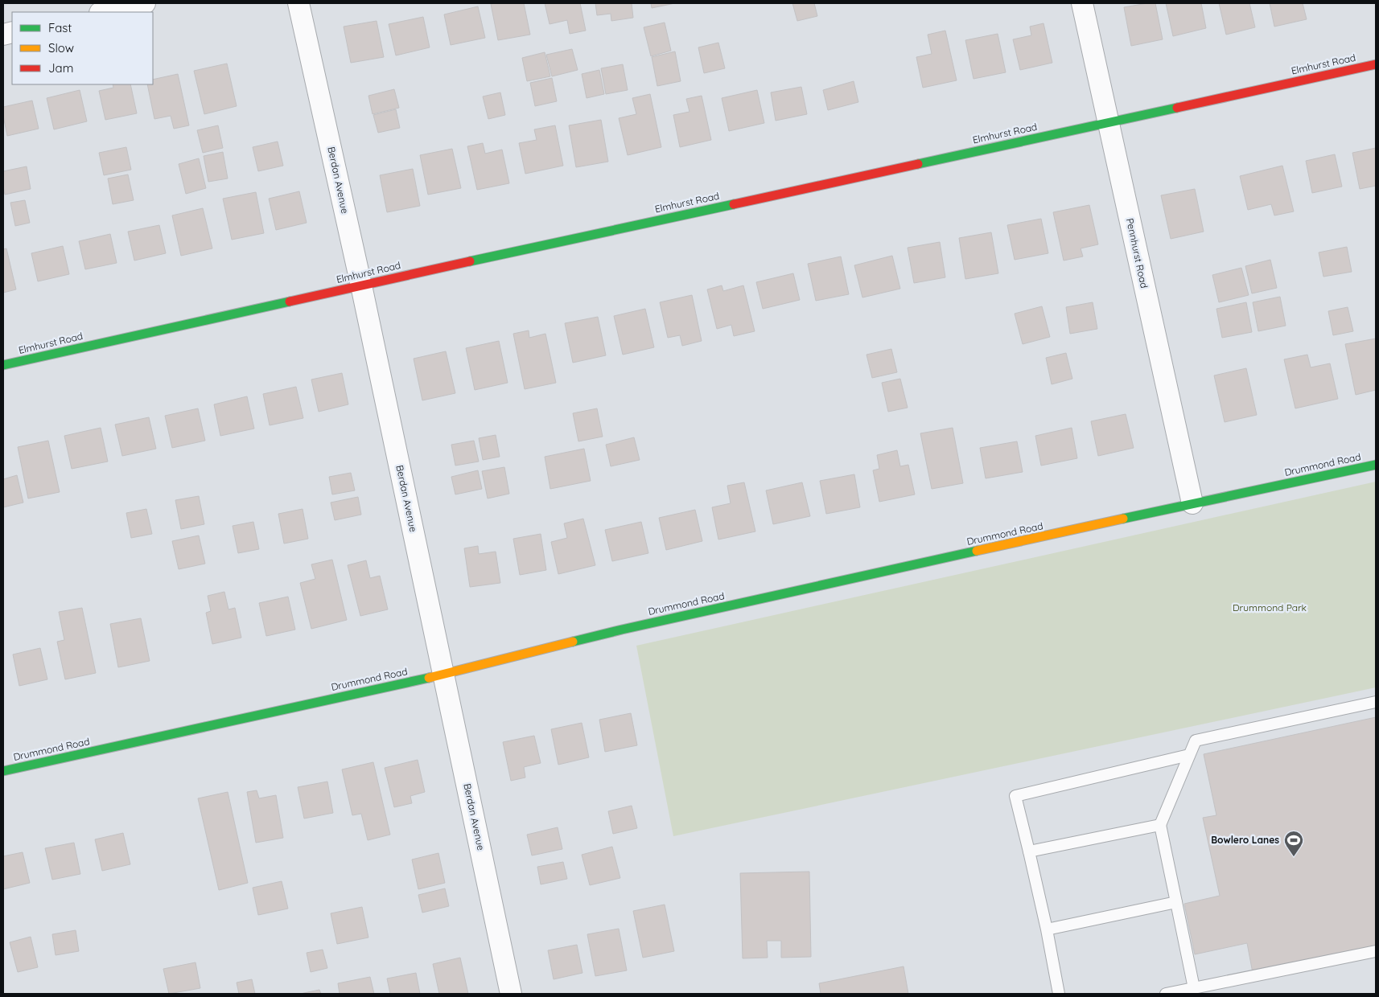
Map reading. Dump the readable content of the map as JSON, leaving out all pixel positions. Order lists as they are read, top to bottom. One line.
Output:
{"streets":{"street":["Elmhurst Road","Berdan Avenue","Pennhurst Road","Drummond Road"]},"crossings":[["Elmhurst Road","Berdan Avenue"],["Elmhurst Road","Pennhurst Road"],["Berdan Avenue","Drummond Road"],["Pennhurst Road","Drummond Road"]],"parks":["Drummond Park"],"places":{"sports":["Bowlero Lanes"]},"legend":["Fast","Slow","Jam"]}
